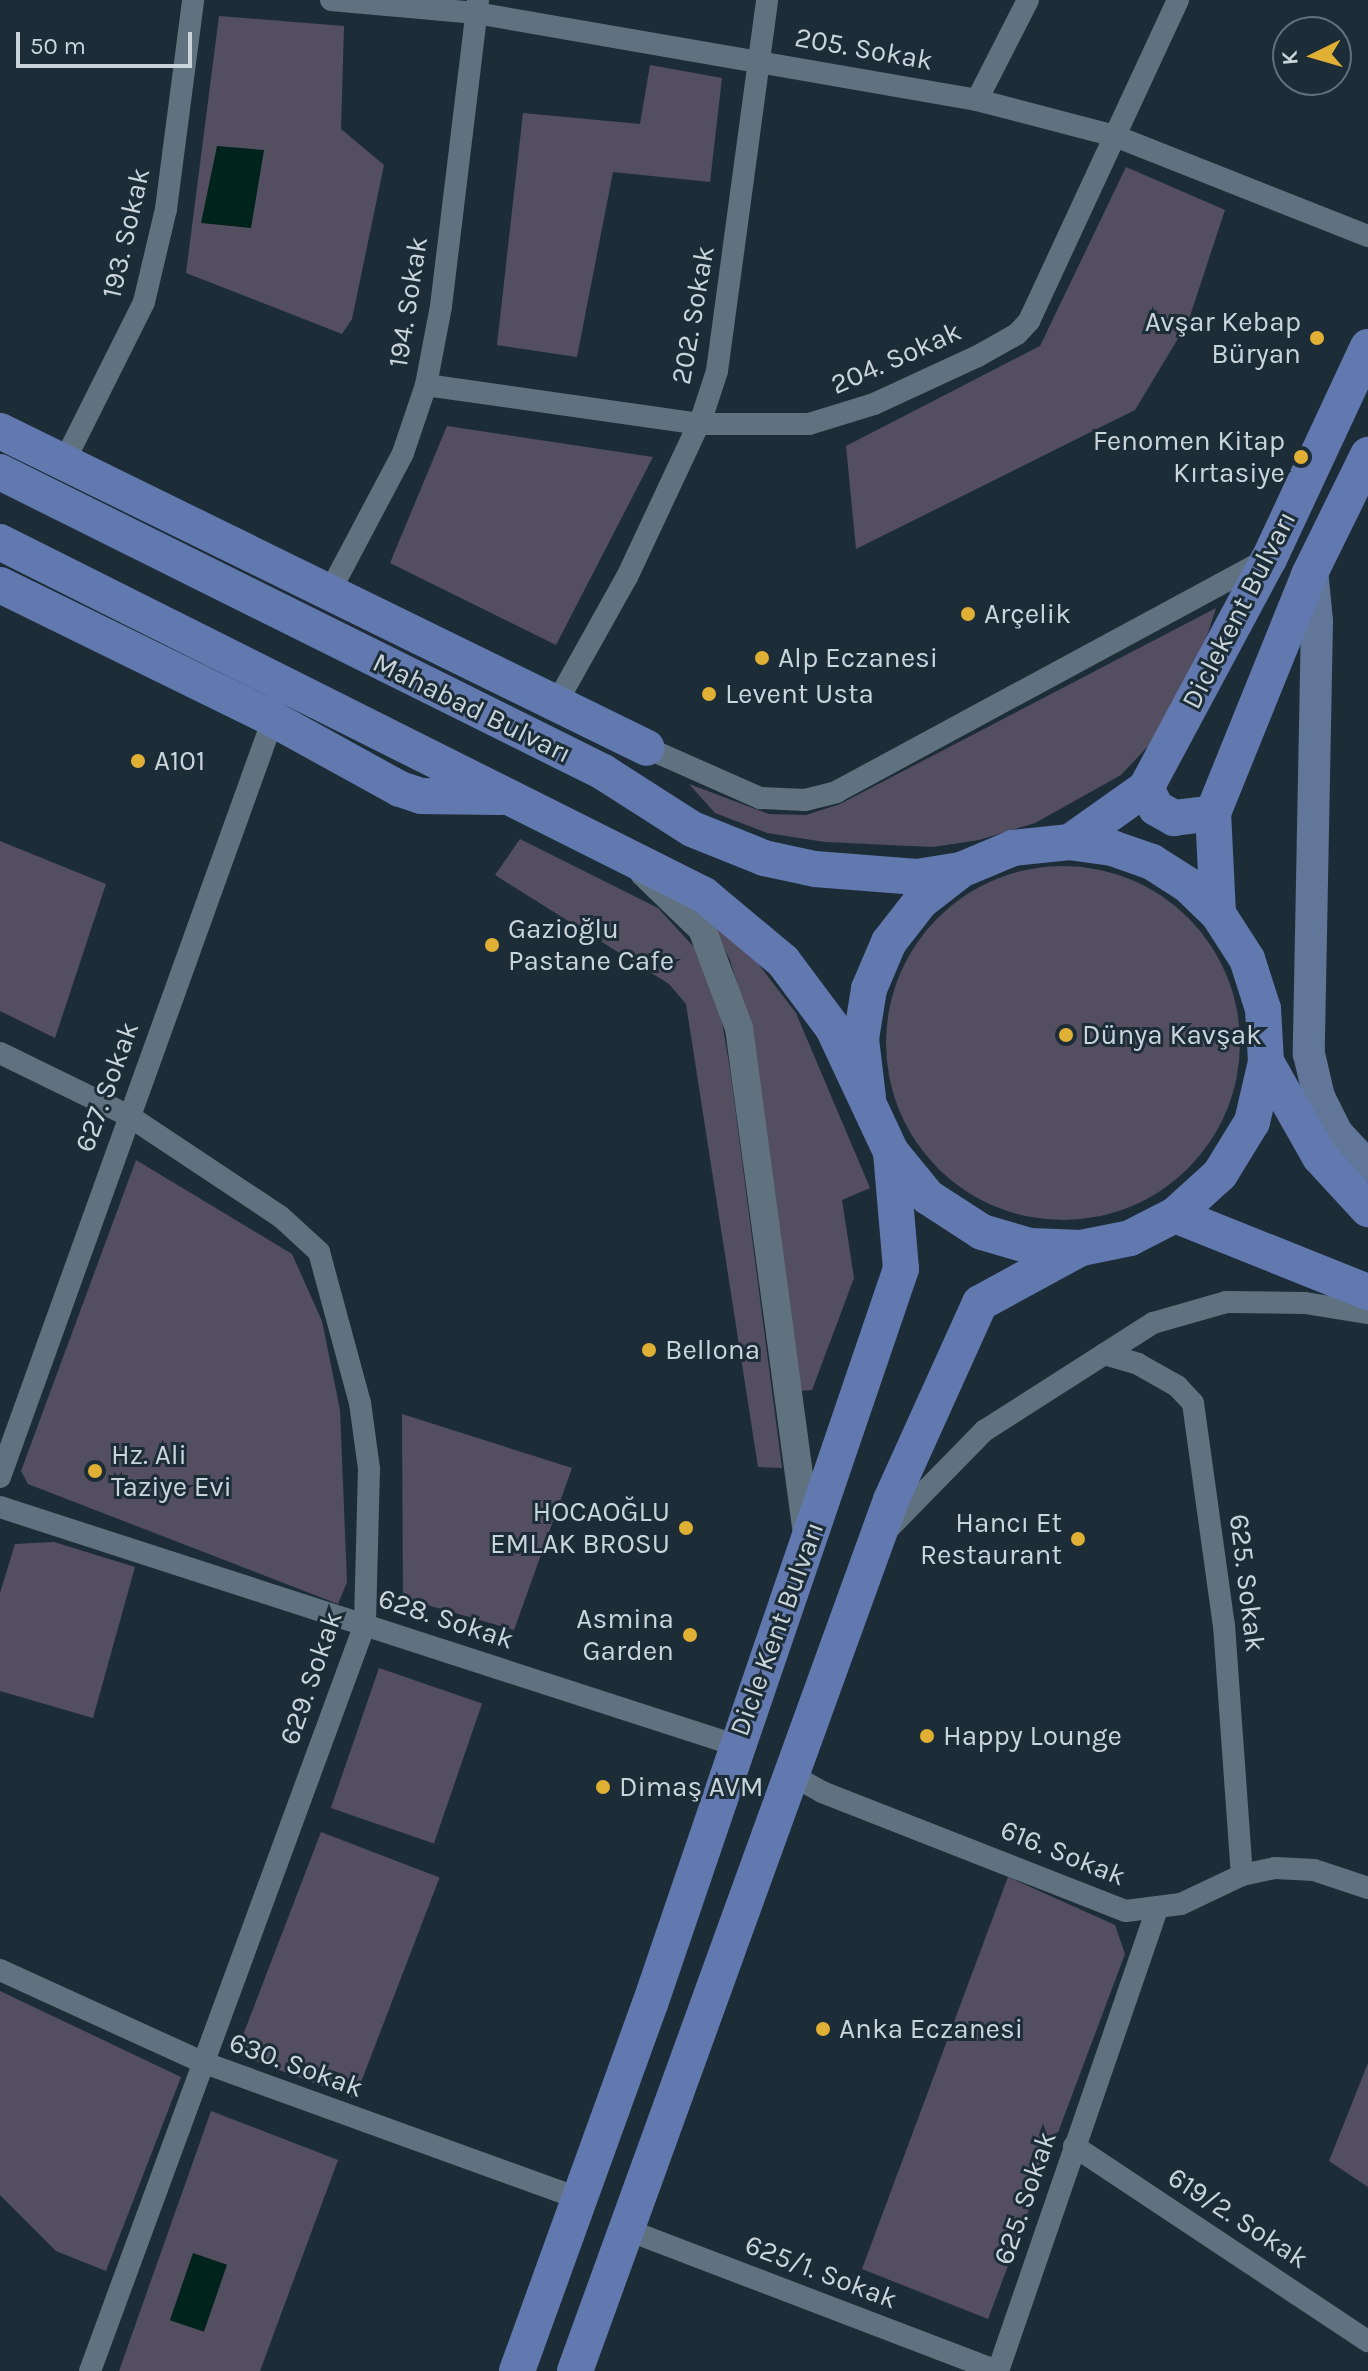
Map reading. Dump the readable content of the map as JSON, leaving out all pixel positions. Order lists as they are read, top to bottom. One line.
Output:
{"streets":{"main road":["Diclekent Bulvarı","Mahabad Bulvarı","Dicle Kent Bulvarı"],"street":["205. Sokak","193. Sokak","194. Sokak","202. Sokak","204. Sokak","627. Sokak","625. Sokak","628. Sokak","629. Sokak","616. Sokak","630. Sokak","619/2. Sokak","625/1. Sokak"]},"crossings":[["205. Sokak","194. Sokak"],["205. Sokak","202. Sokak"],["205. Sokak","204. Sokak"],["194. Sokak","204. Sokak"],["202. Sokak","204. Sokak"],["627. Sokak","629. Sokak"],["625. Sokak","616. Sokak"],["625. Sokak","619/2. Sokak"],["625. Sokak","625/1. Sokak"],["628. Sokak","Dicle Kent Bulvarı"],["628. Sokak","629. Sokak"],["Dicle Kent Bulvarı","630. Sokak"],["629. Sokak","630. Sokak"]],"places":["Avşar Kebap Büryan","Fenomen Kitap Kırtasiye","Arçelik","Alp Eczanesi","Levent Usta","A101","Gazioğlu Pastane Cafe","Dünya Kavşak","Bellona","Hz. Ali Taziye Evi","HOCAOĞLU EMLAK BROSU","Hancı Et Restaurant","Asmina Garden","Happy Lounge","Dimaş AVM","Anka Eczanesi"],"scale_bar":"50 m","north":"left"}
